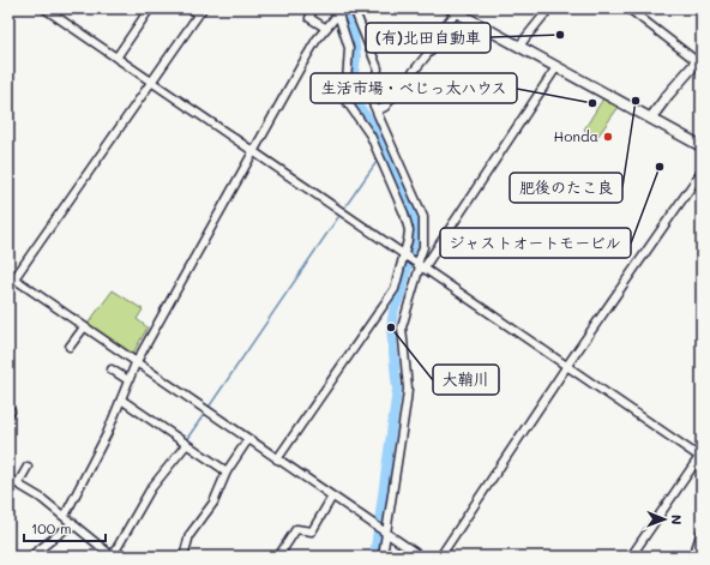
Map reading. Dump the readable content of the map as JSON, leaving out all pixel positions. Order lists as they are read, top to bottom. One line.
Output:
{"places":["(有)北田自動車","肥後のたこ良","生活市場・べじっ太ハウス","Honda","ジャストオートモービル","大鞘川"],"scale_bar":"100 m","north":"right"}
